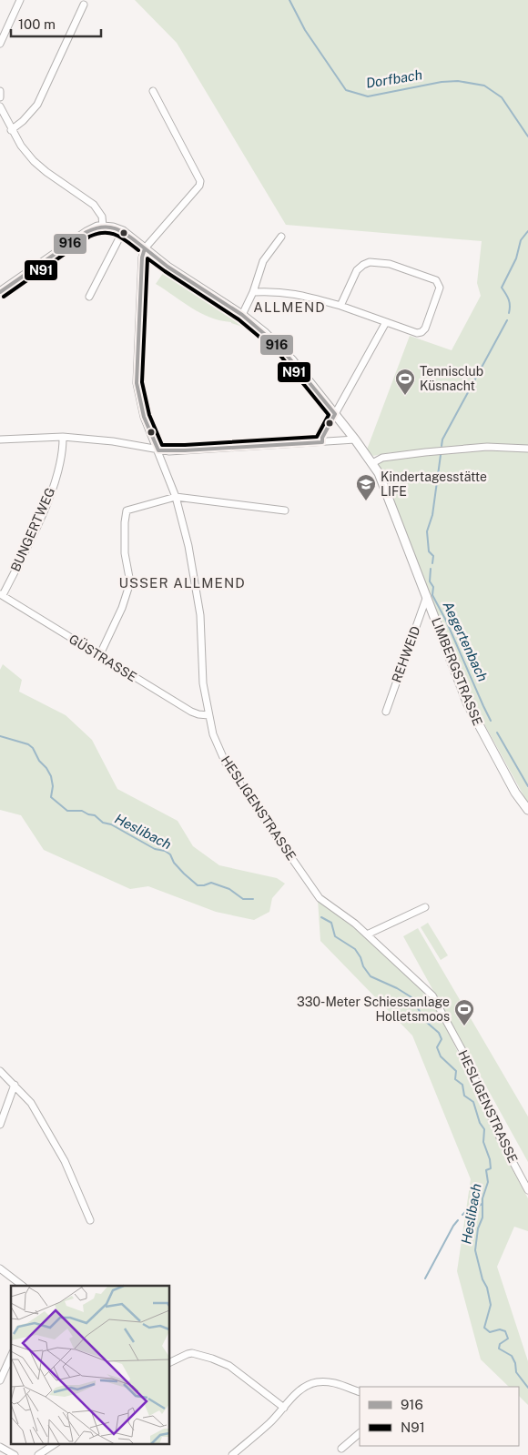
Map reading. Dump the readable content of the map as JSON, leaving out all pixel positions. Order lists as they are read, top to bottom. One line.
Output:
{"streets":{"street":["BUNGERTWEG","REHWEID","GÜSTRASSE","LIMBERGSTRASSE","HESLIGENSTRASSE"]},"crossings":[["BUNGERTWEG","GÜSTRASSE"],["REHWEID","LIMBERGSTRASSE"],["GÜSTRASSE","HESLIGENSTRASSE"],["LIMBERGSTRASSE","HESLIGENSTRASSE"]],"districts":["ALLMEND","USSER ALLMEND"],"water":["Dorfbach","Aegertenbach","Heslibach"],"places":{"sports":["Tennisclub Küsnacht","330-Meter Schiessanlage Holletsmoos"],"school or university":["Kindertagesstätte LIFE"]},"lines":["transit line 916","transit line N91"],"legend":["916","N91"],"scale_bar":"100 m"}
